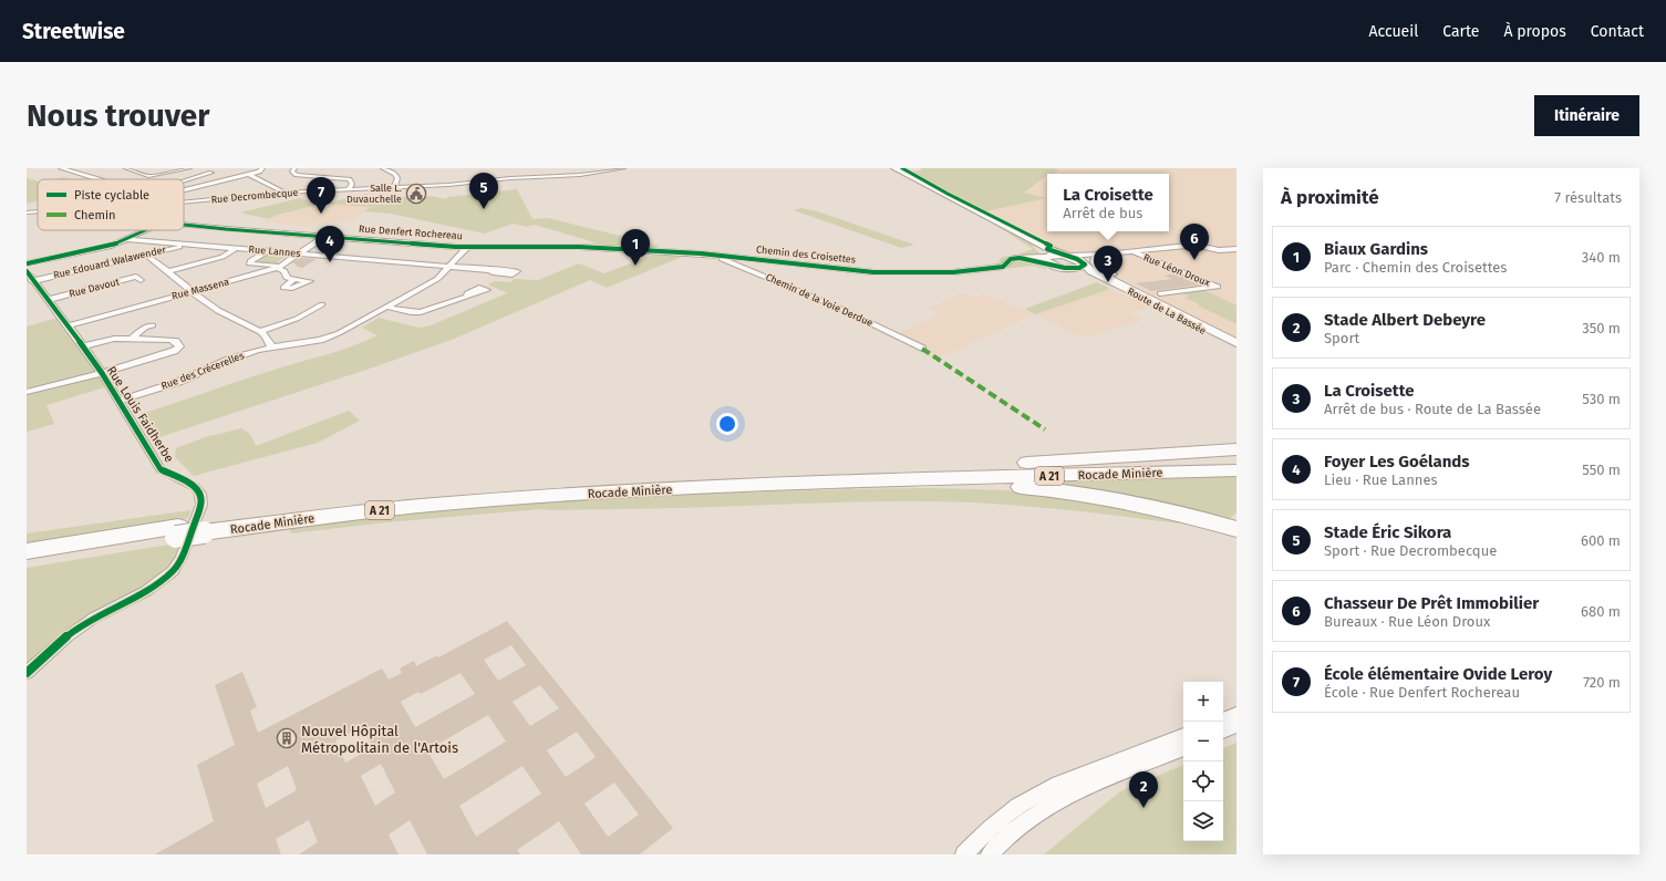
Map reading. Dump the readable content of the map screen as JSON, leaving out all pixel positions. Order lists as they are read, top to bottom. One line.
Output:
{"streets":{"highway":["Rocade Minière","A 21"],"main road":["Route de La Bassée"],"street":["Rue Decrombecque","Rue Denfert Rochereau","Rue Lannes","Chemin des Croisettes","Rue Edouard Walawender","Rue Léon Droux","Rue Davout","Rue Massena","Chemin de la Voie Derdue","Rue des Crécerelles","Rue Louis Faidherbe"]},"crossings":[["Rue Denfert Rochereau","Chemin des Croisettes"],["Rue Denfert Rochereau","Rue Massena"],["Rue Denfert Rochereau","Rue des Crécerelles"],["Rue Lannes","Rue Edouard Walawender"],["Rue Lannes","Rue Massena"],["Rue Lannes","Rue des Crécerelles"],["Chemin des Croisettes","Chemin de la Voie Derdue"],["Chemin des Croisettes","Route de La Bassée"],["Rue Edouard Walawender","Rue Louis Faidherbe"],["Rue Léon Droux","Route de La Bassée"],["Rue Davout","Rue Louis Faidherbe"],["Rue Massena","Rue Louis Faidherbe"],["Rue des Crécerelles","Rue Louis Faidherbe"]],"places":{"public building":["Salle L. Duvauchelle"],"building":["Nouvel Hôpital Métropolitain de l'Artois"]},"legend":["Piste cyclable","Chemin"],"page":{"header":"Streetwise","nav":["Accueil","Carte","À propos","Contact"],"buttons":"Itinéraire","title":"Nous trouver","heading":["À proximité","7 résultats"],"pins":["5","7","6","4","1","3","2"],"popup":["La Croisette","Arrêt de bus"],"list":[{"mark":"1","name":"Biaux Gardins","note":"Parc · Chemin des Croisettes","value":"340 m"},{"mark":"2","name":"Stade Albert Debeyre","note":"Sport","value":"350 m"},{"mark":"3","name":"La Croisette","note":"Arrêt de bus · Route de La Bassée","value":"530 m"},{"mark":"4","name":"Foyer Les Goélands","note":"Lieu · Rue Lannes","value":"550 m"},{"mark":"5","name":"Stade Éric Sikora","note":"Sport · Rue Decrombecque","value":"600 m"},{"mark":"6","name":"Chasseur De Prêt Immobilier","note":"Bureaux · Rue Léon Droux","value":"680 m"},{"mark":"7","name":"École élémentaire Ovide Leroy","note":"École · Rue Denfert Rochereau","value":"720 m"}],"map_buttons":["+","−"]}}
